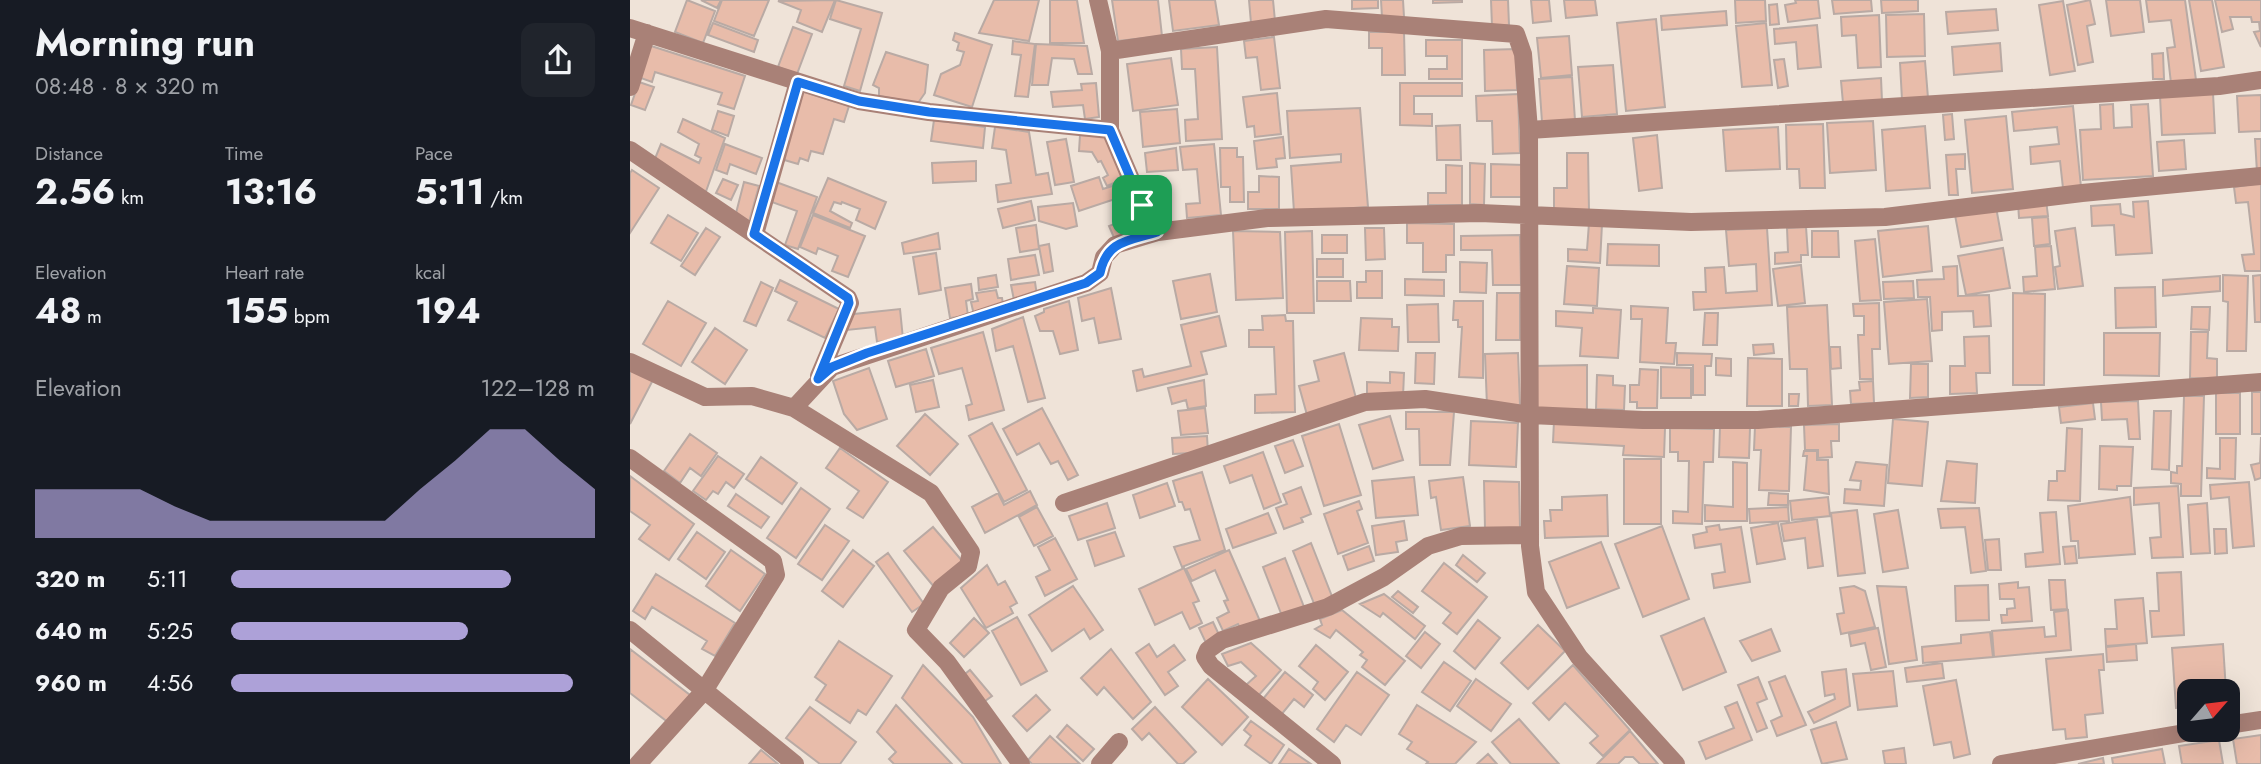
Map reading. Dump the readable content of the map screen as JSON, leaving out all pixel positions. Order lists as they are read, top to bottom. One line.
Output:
{"north":"top right","page":{"heading":["Morning run","08:48 · 8 × 320 m"],"stats":[["Distance","2.56 km"],["Time","13:16"],["Pace","5:11 /km"],["Elevation","48 m"],["Heart rate","155 bpm"],["kcal","194"]],"chart":["Elevation","122–128 m"],"list":[{"name":"320 m","note":"5:11"},{"name":"640 m","note":"5:25"},{"name":"960 m","note":"4:56"}]}}
